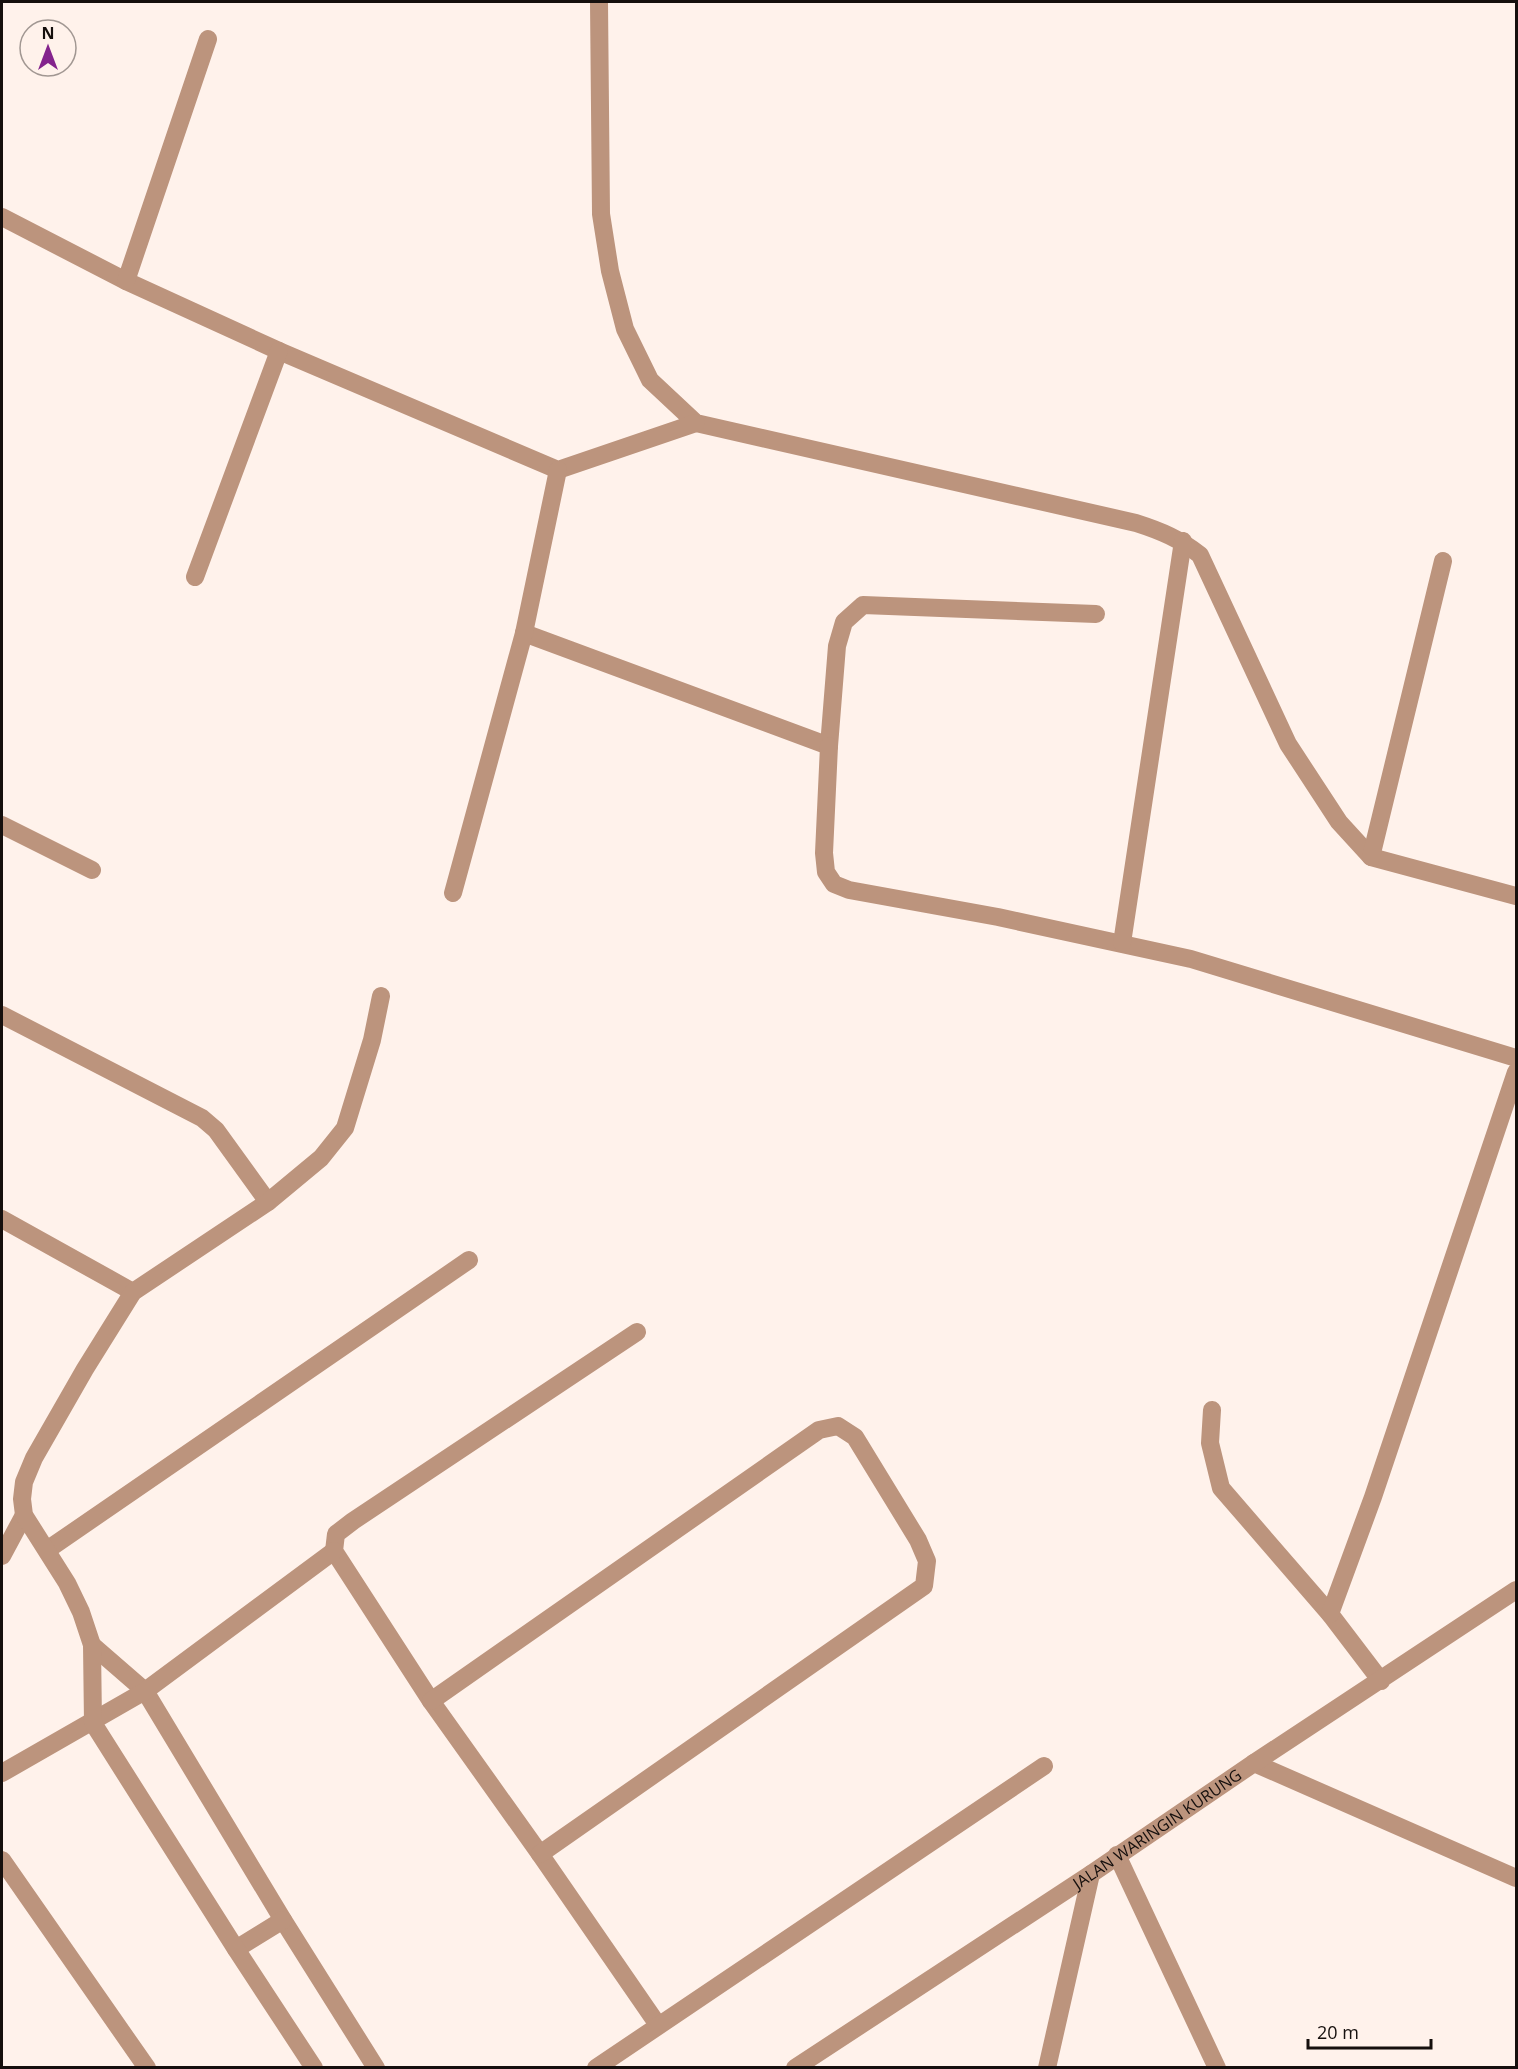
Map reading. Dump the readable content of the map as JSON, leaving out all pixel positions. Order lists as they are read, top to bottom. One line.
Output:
{"streets":{"street":["JALAN WARINGIN KURUNG"]},"scale_bar":"20 m","north":"top"}
